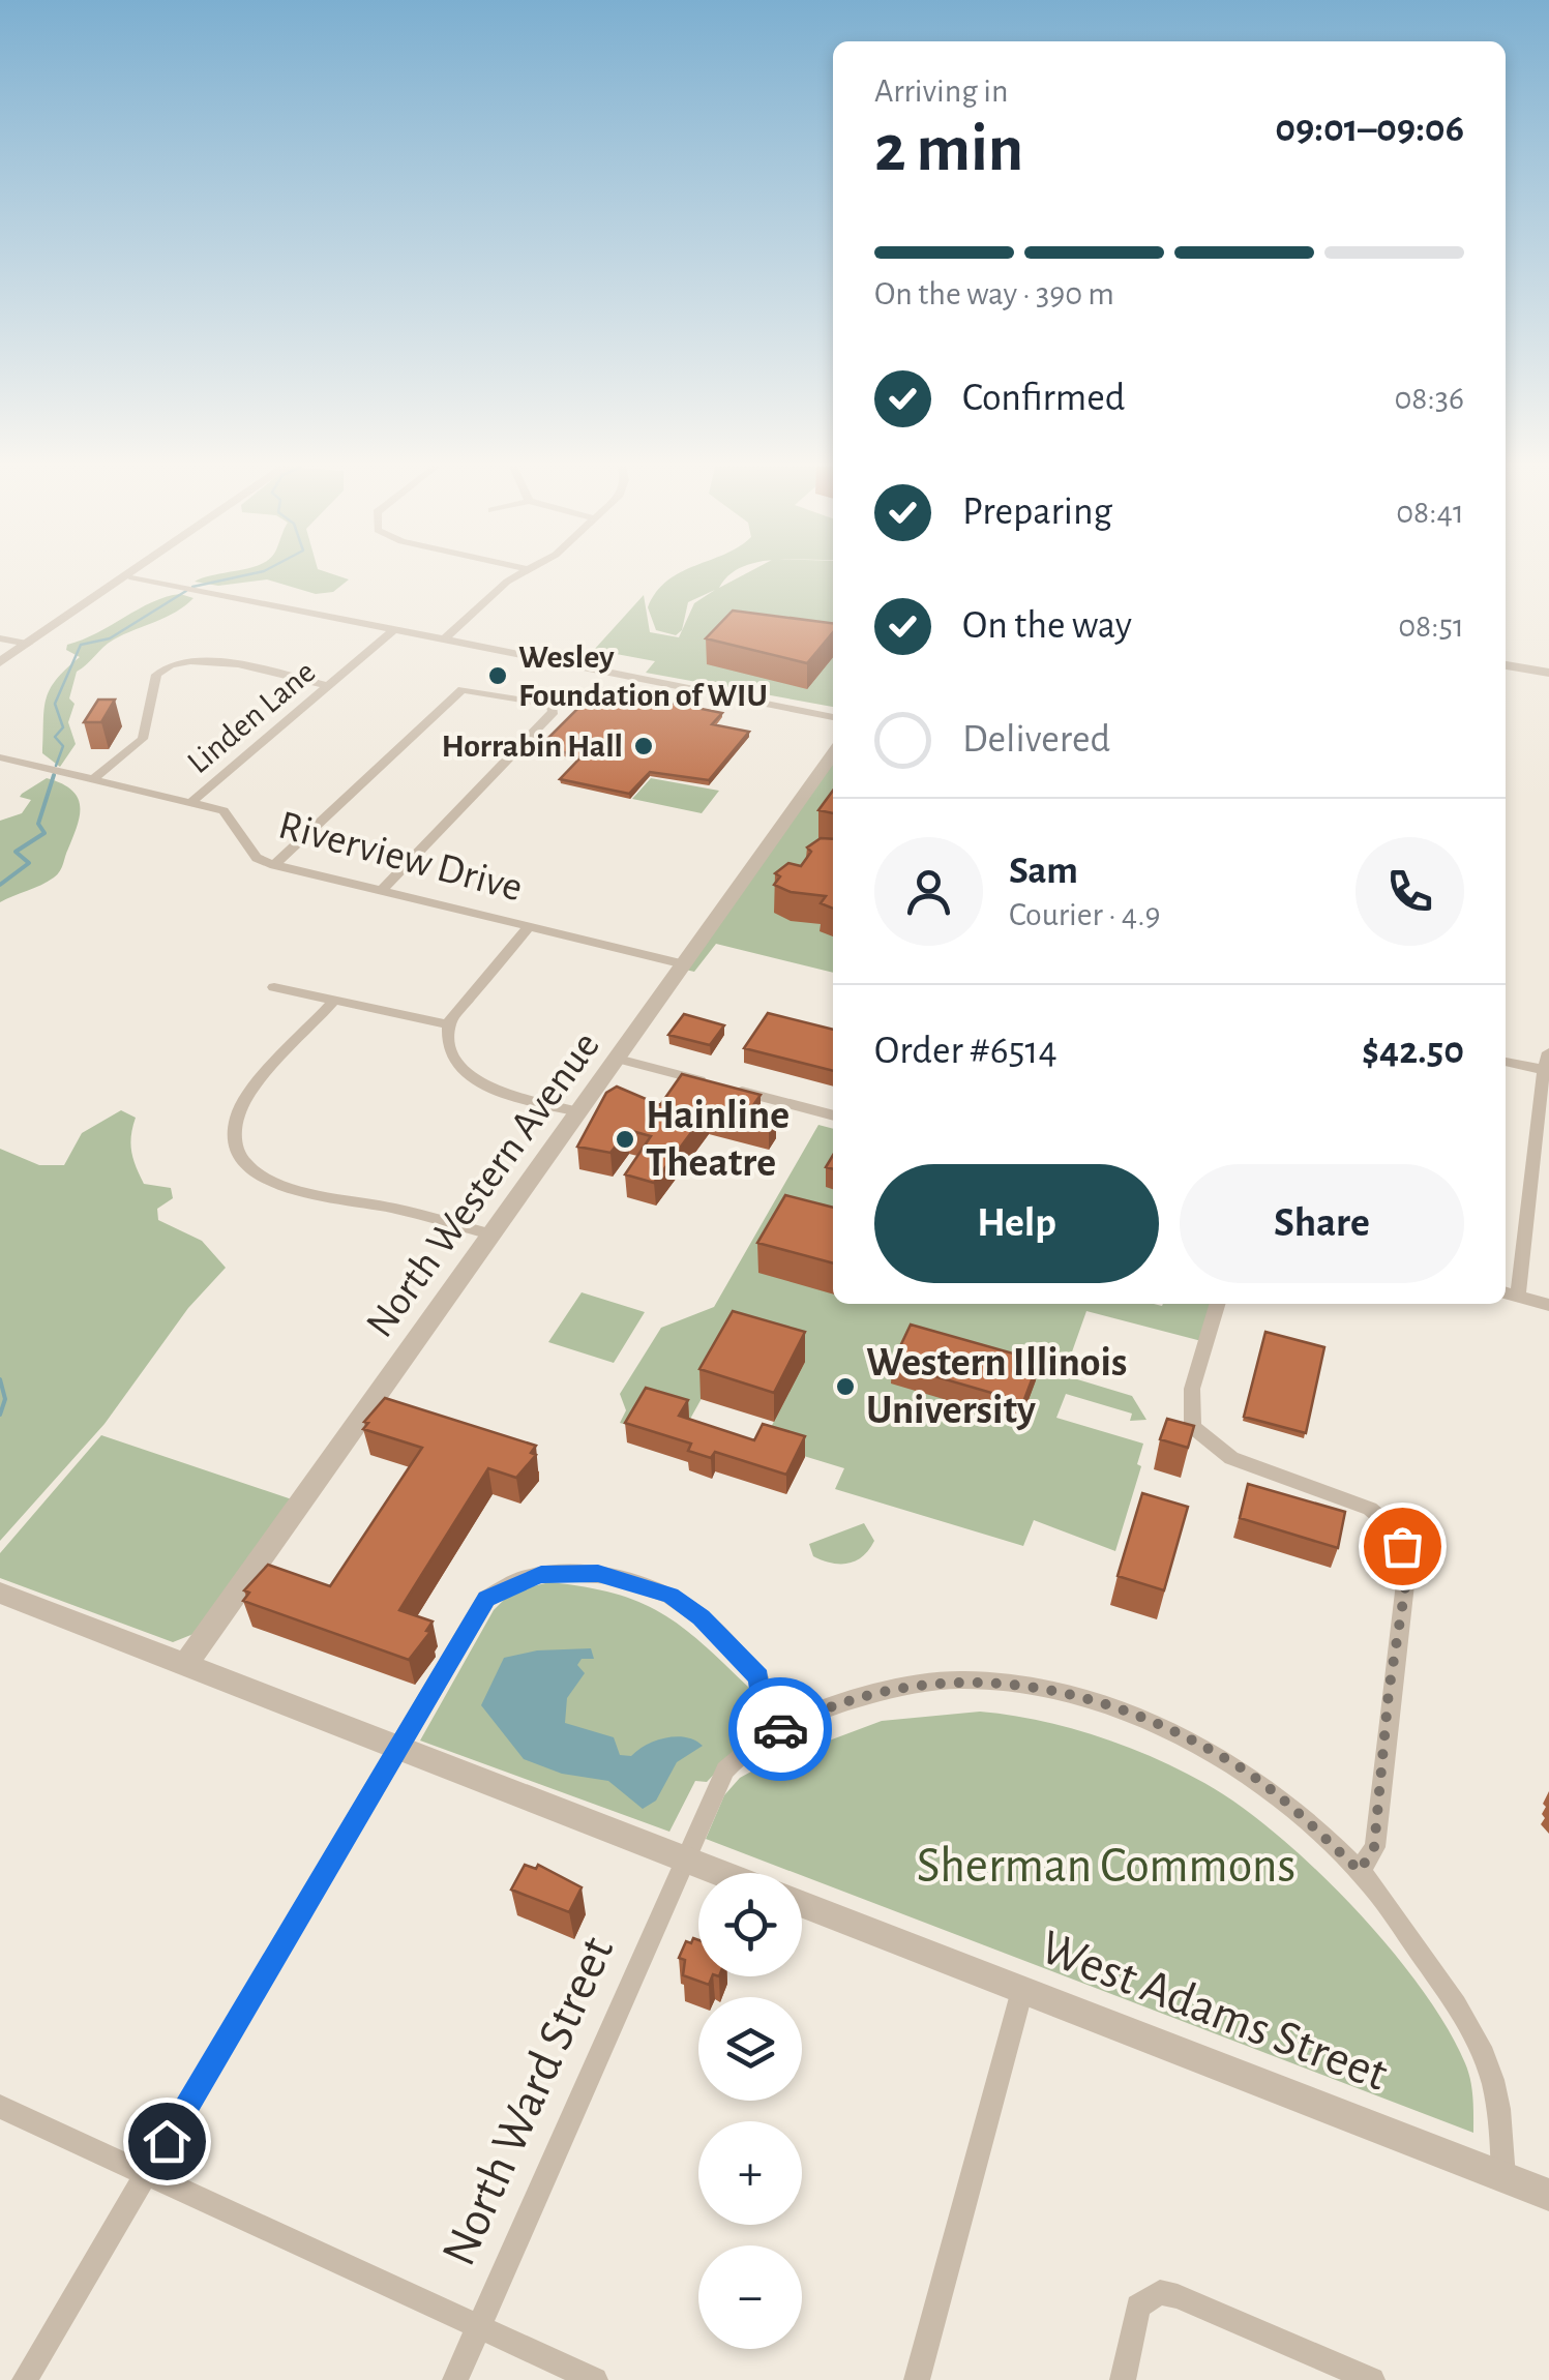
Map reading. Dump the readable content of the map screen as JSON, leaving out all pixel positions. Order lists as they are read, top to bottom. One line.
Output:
{"streets":{"street":["Linden Lane","Riverview Drive","North Western Avenue","West Adams Street","North Ward Street"]},"crossings":[["Linden Lane","Riverview Drive"],["Riverview Drive","North Western Avenue"],["West Adams Street","North Ward Street"]],"parks":["Sherman Commons"],"places":["Wesley Foundation of WIU","Horrabin Hall","Hainline Theatre","Western Illinois University"],"page":{"heading":["2 min","Arriving in","09:01–09:06"],"panel":["Sam","Courier · 4.9","Order #6514","$42.50"],"bar":"On the way · 390 m","list":[["Confirmed","08:36"],["Preparing","08:41"],["On the way","08:51"],"Delivered"],"buttons":["Help","Share"],"map_buttons":["+","−"]}}
